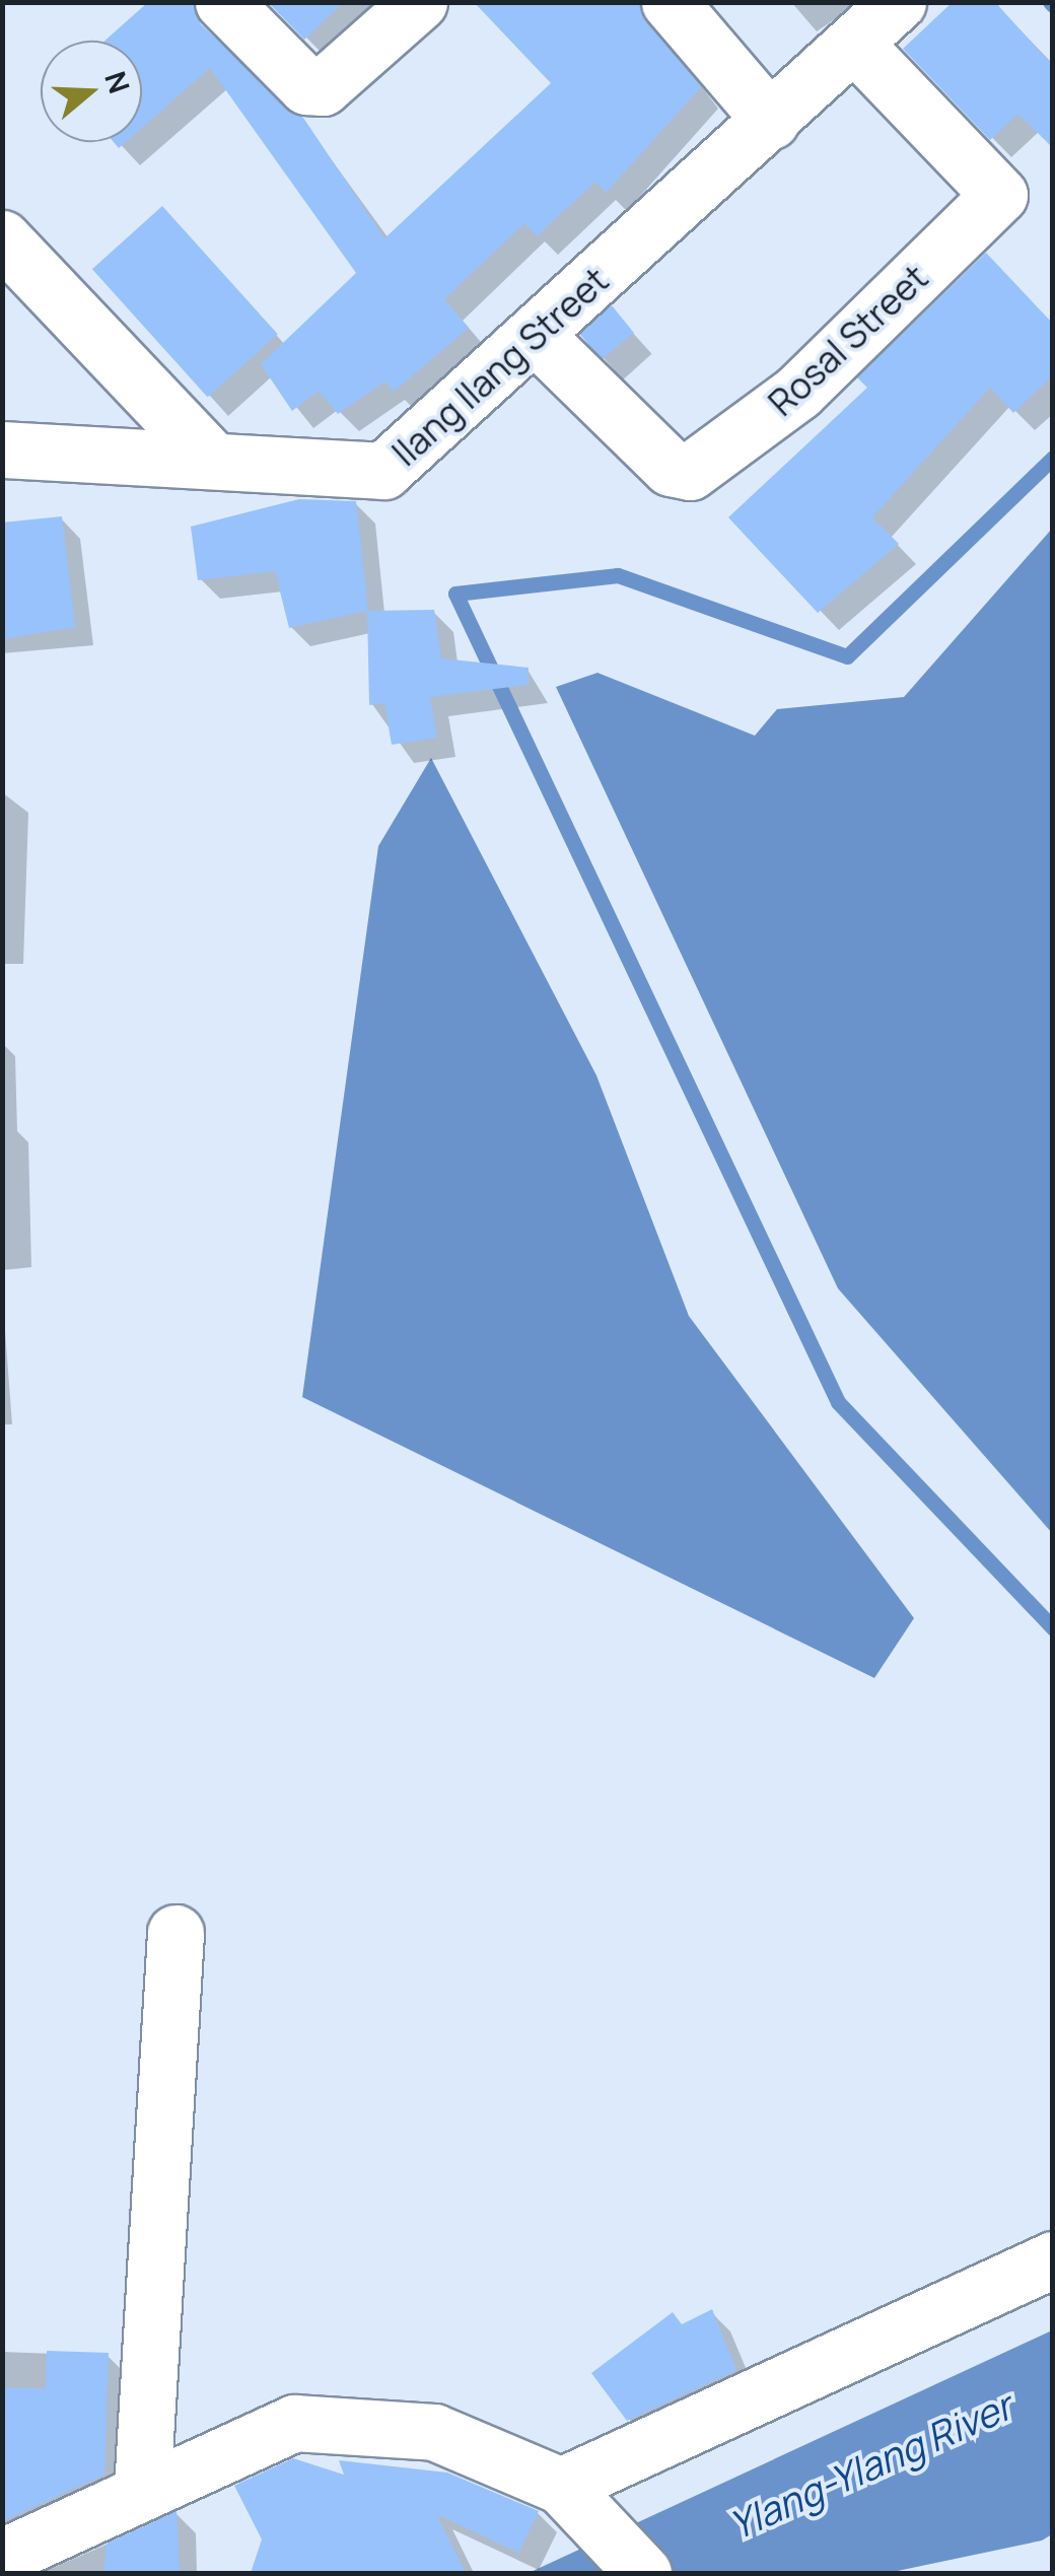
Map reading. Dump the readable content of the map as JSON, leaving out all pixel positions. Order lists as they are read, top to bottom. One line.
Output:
{"streets":{"street":["Rosal Street","Ilang Ilang Street"]},"crossings":[["Rosal Street","Ilang Ilang Street"]],"water":["Ylang-Ylang River"],"north":"right"}
